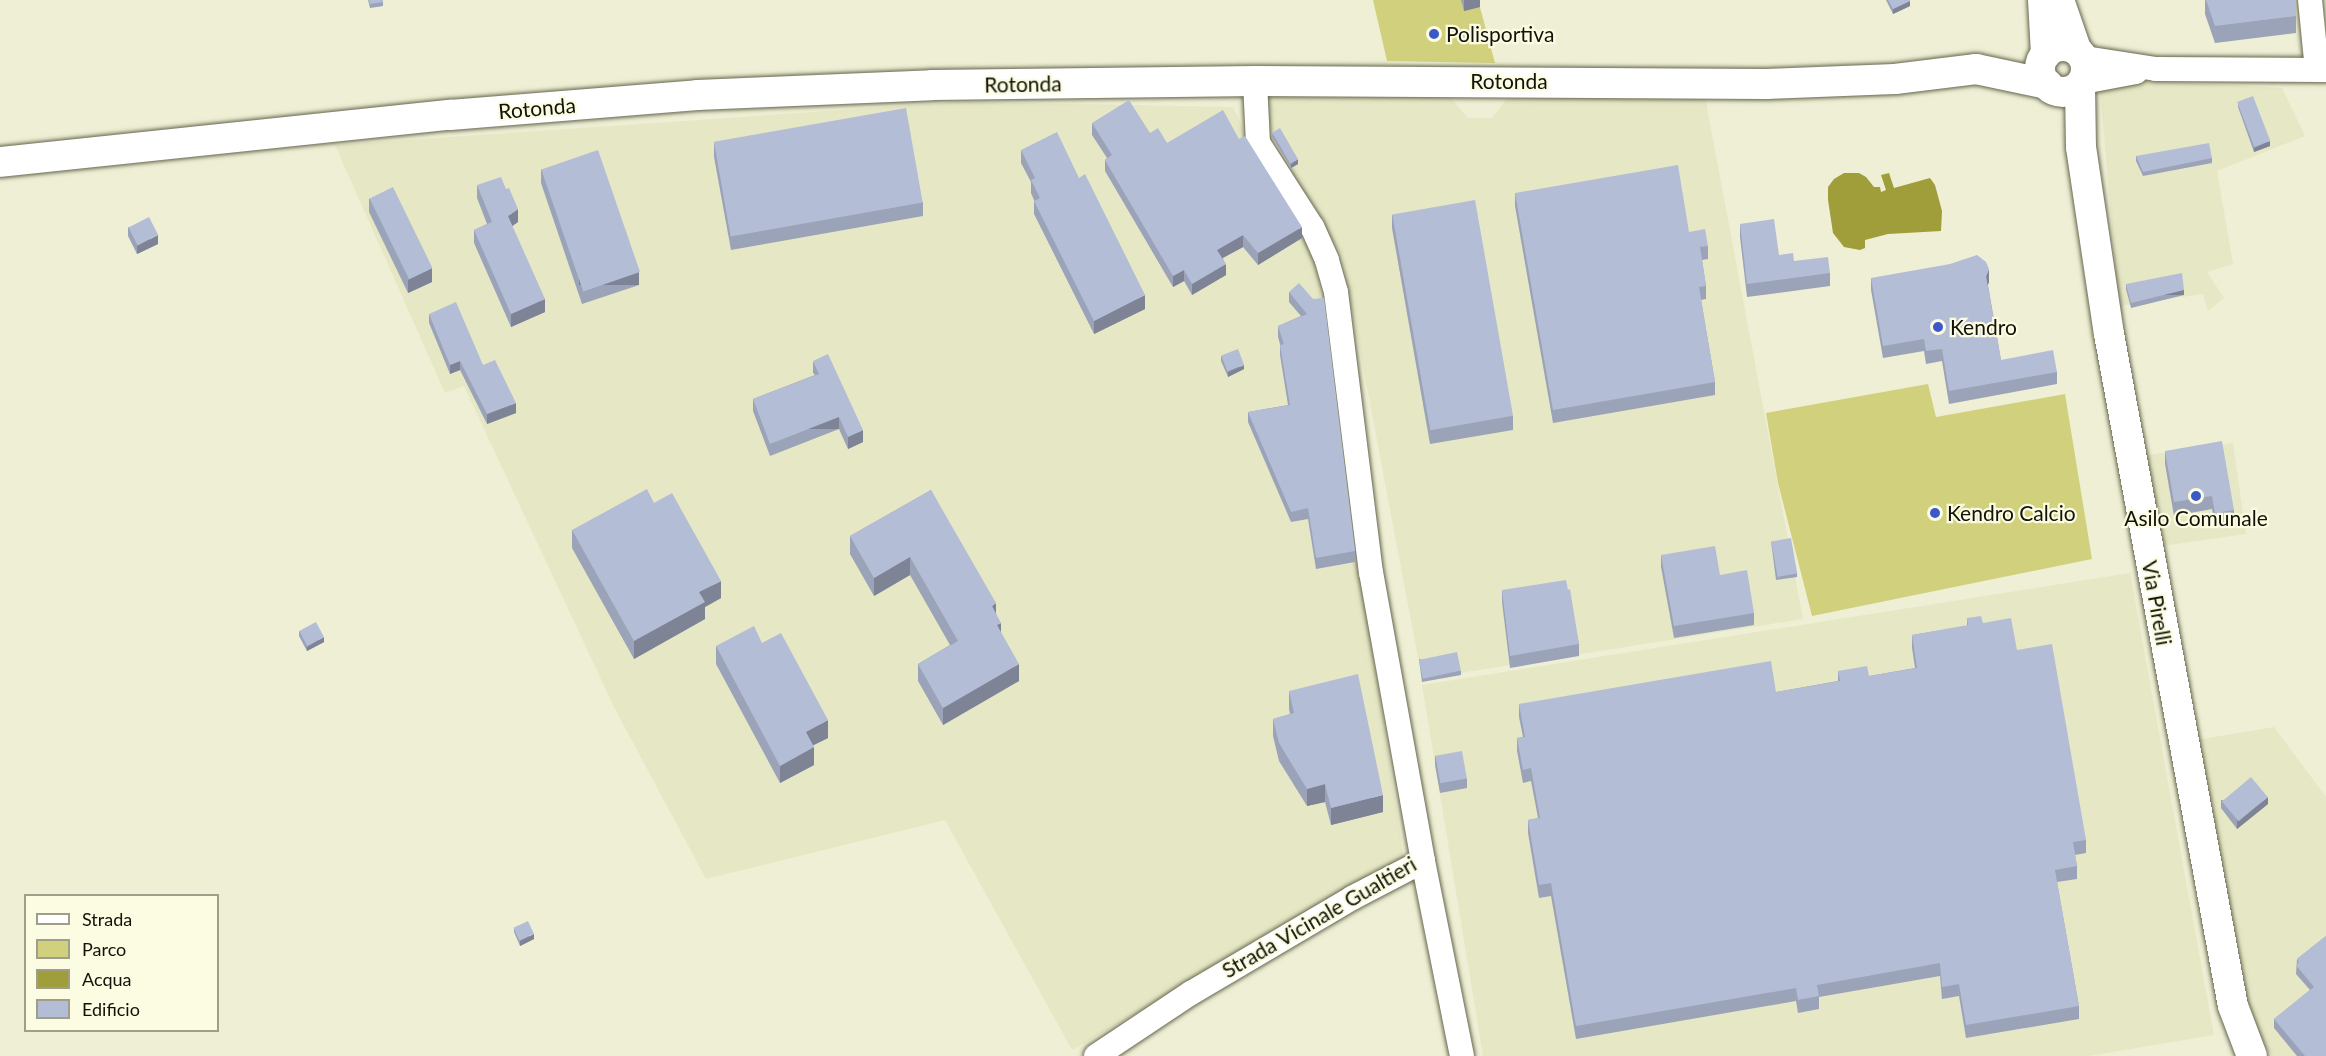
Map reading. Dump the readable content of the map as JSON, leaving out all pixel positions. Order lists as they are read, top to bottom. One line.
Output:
{"streets":{"main road":["Rotonda","Via Pirelli"],"street":["Strada Vicinale Gualtieri"]},"crossings":[["Rotonda","Via Pirelli"],["Rotonda","Strada Vicinale Gualtieri"]],"places":["Polisportiva","Kendro","Asilo Comunale","Kendro Calcio"],"legend":["Strada","Parco","Acqua","Edificio"]}
